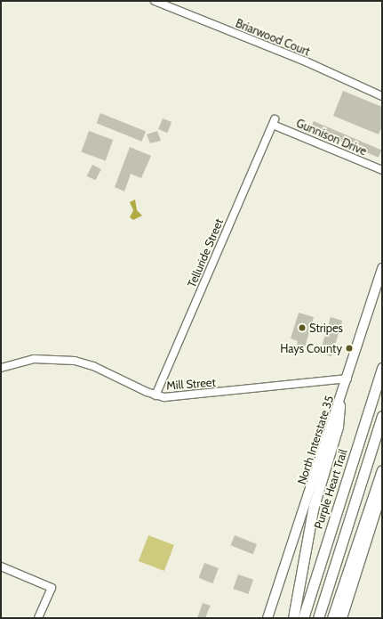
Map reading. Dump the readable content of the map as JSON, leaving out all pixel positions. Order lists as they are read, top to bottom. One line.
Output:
{"streets":{"highway":["Purple Heart Trail"],"main road":["North Interstate 35"],"street":["Briarwood Court","Gunnison Drive","Telluride Street","Mill Street"]},"crossings":[["Gunnison Drive","Telluride Street"],["Telluride Street","Mill Street"],["Mill Street","North Interstate 35"]],"places":["Stripes","Hays County"]}
